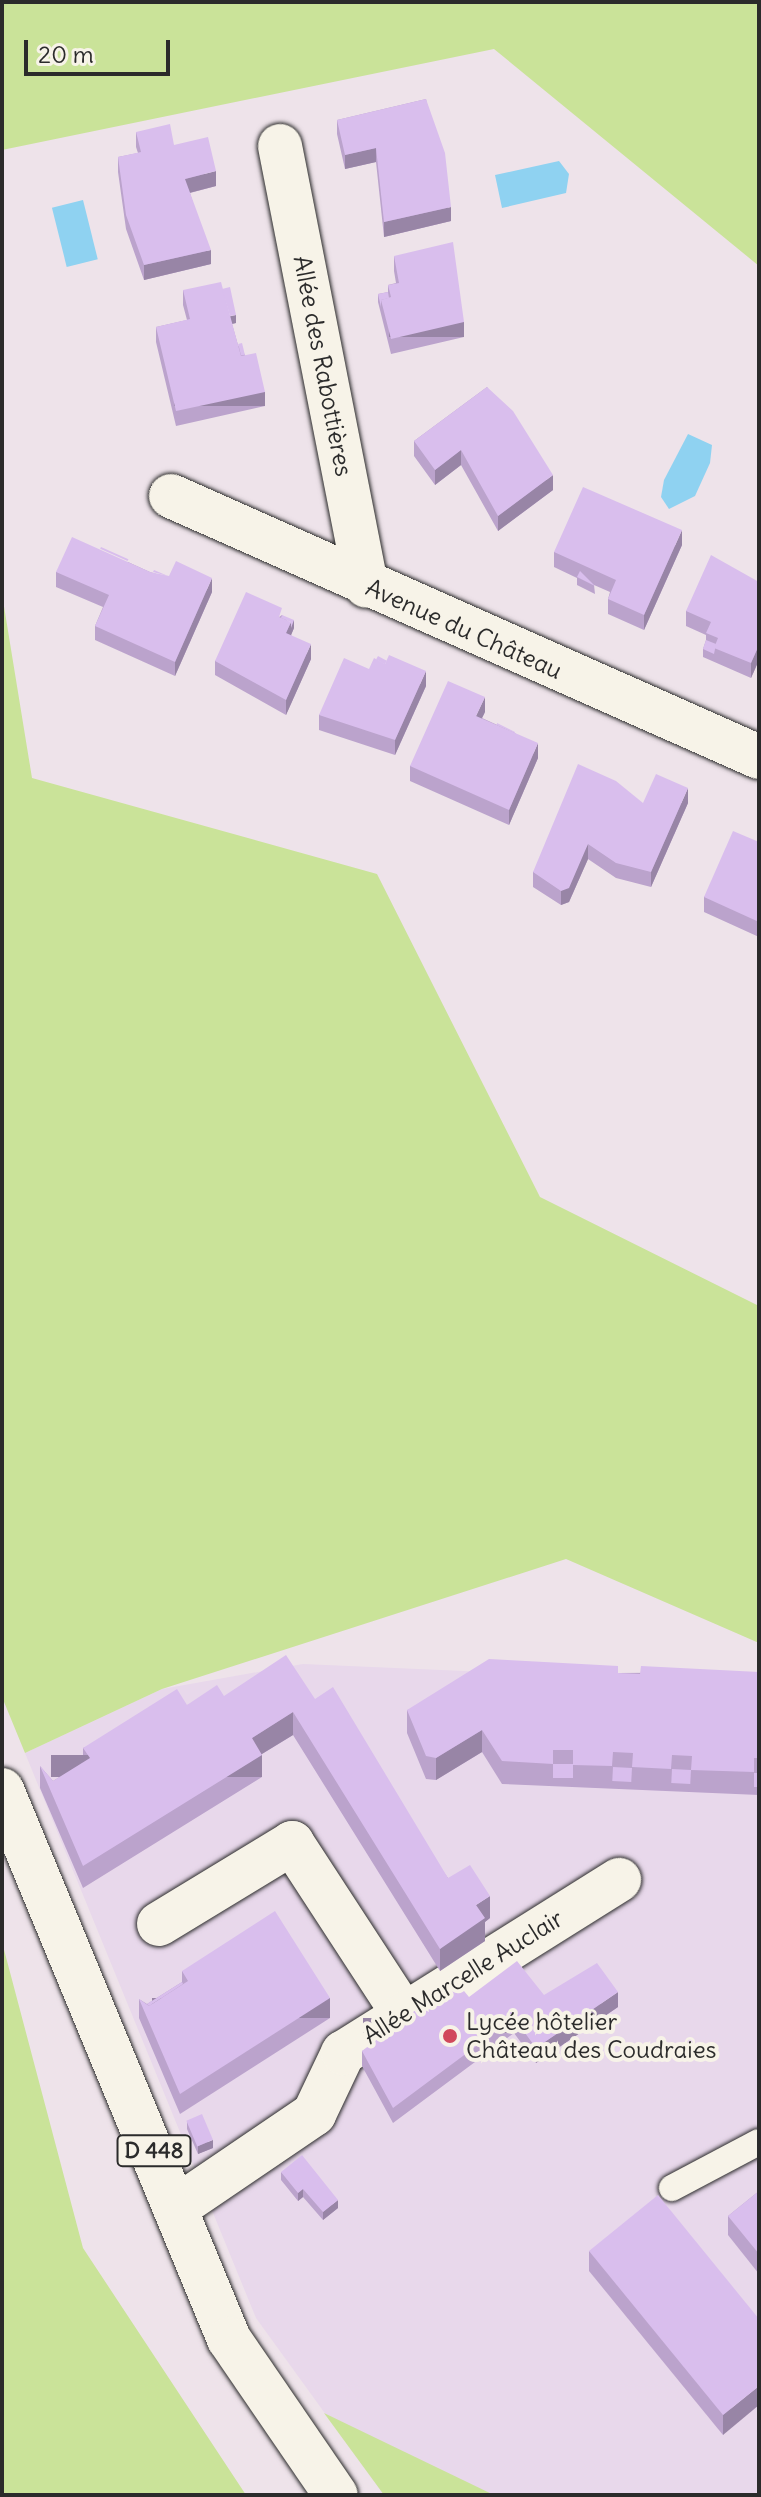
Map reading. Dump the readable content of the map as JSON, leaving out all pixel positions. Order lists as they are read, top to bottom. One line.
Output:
{"streets":{"street":["Allée des Rabottières","Avenue du Château","Allée Marcelle Auclair","D 448"]},"crossings":[["Allée des Rabottières","Avenue du Château"],["Allée Marcelle Auclair","D 448"]],"places":["Lycée hôtelier Château des Coudraies"],"scale_bar":"20 m"}
